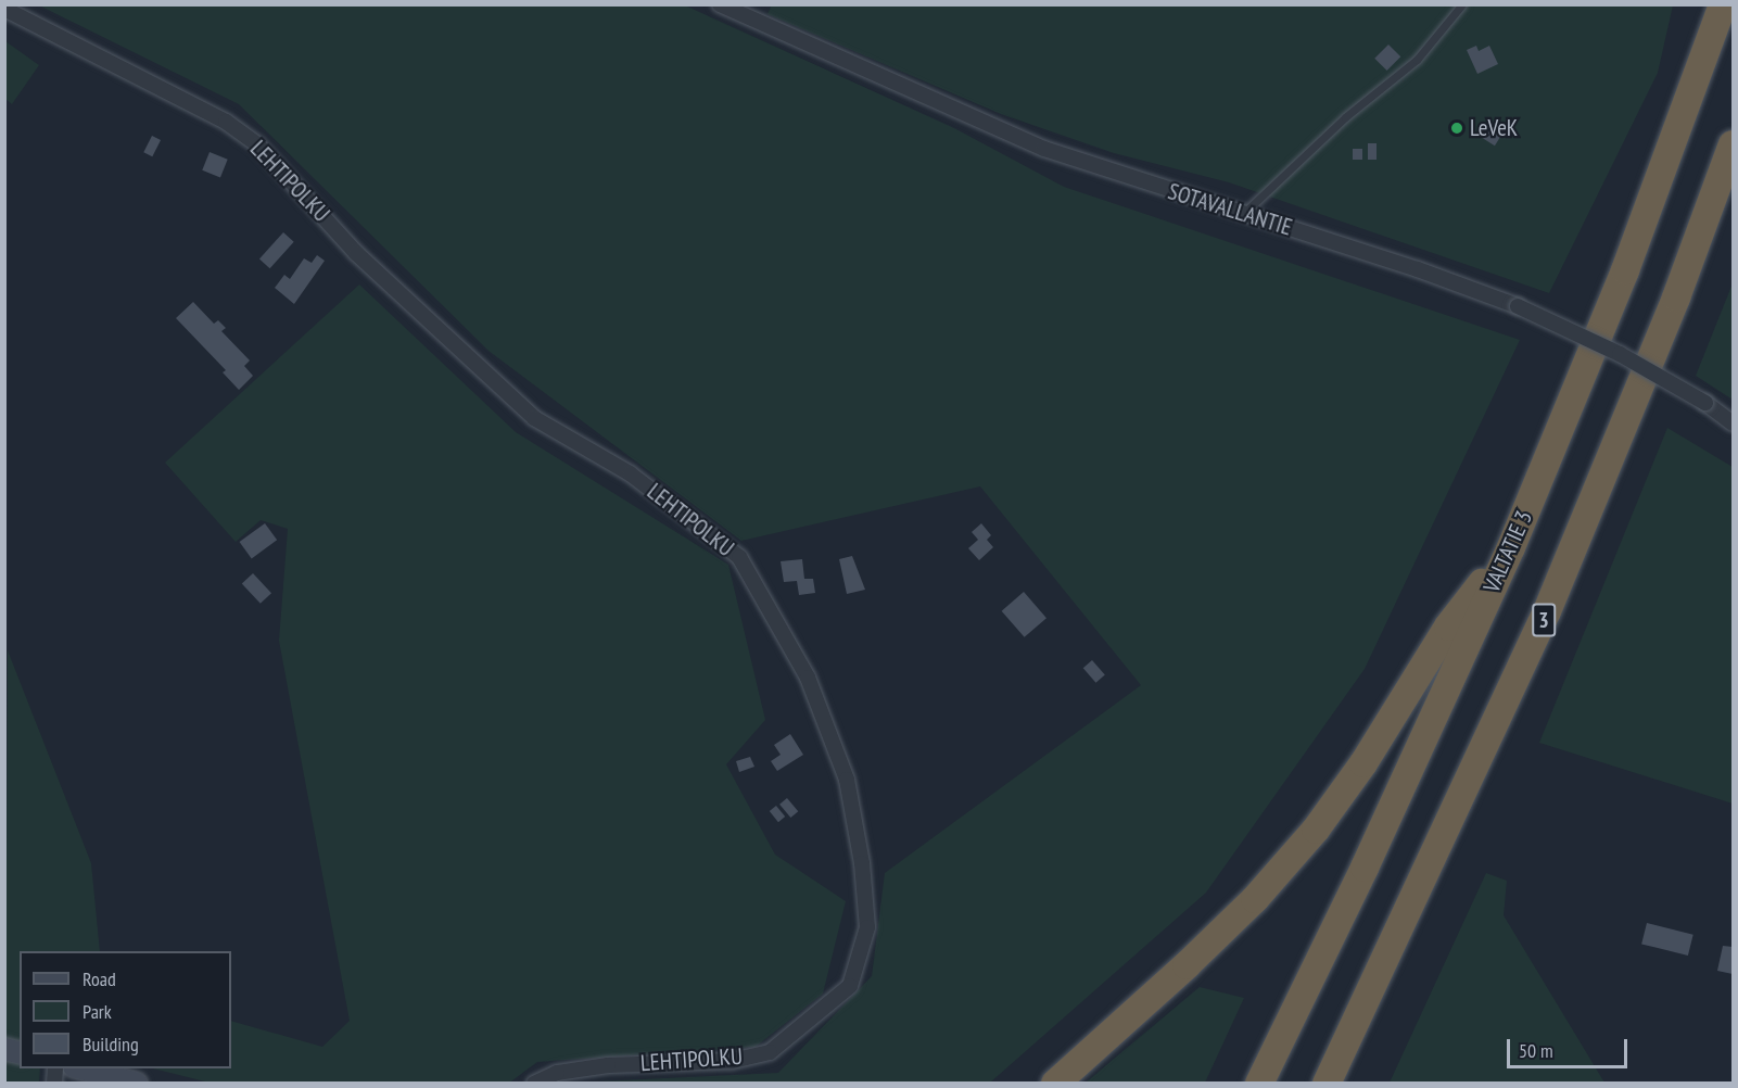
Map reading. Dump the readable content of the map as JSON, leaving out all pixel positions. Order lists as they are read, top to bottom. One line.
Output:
{"streets":{"highway":["VALTATIE 3","3"],"street":["LEHTIPOLKU","SOTAVALLANTIE"]},"places":["LeVeK"],"legend":["Road","Park","Building"],"scale_bar":"50 m"}
